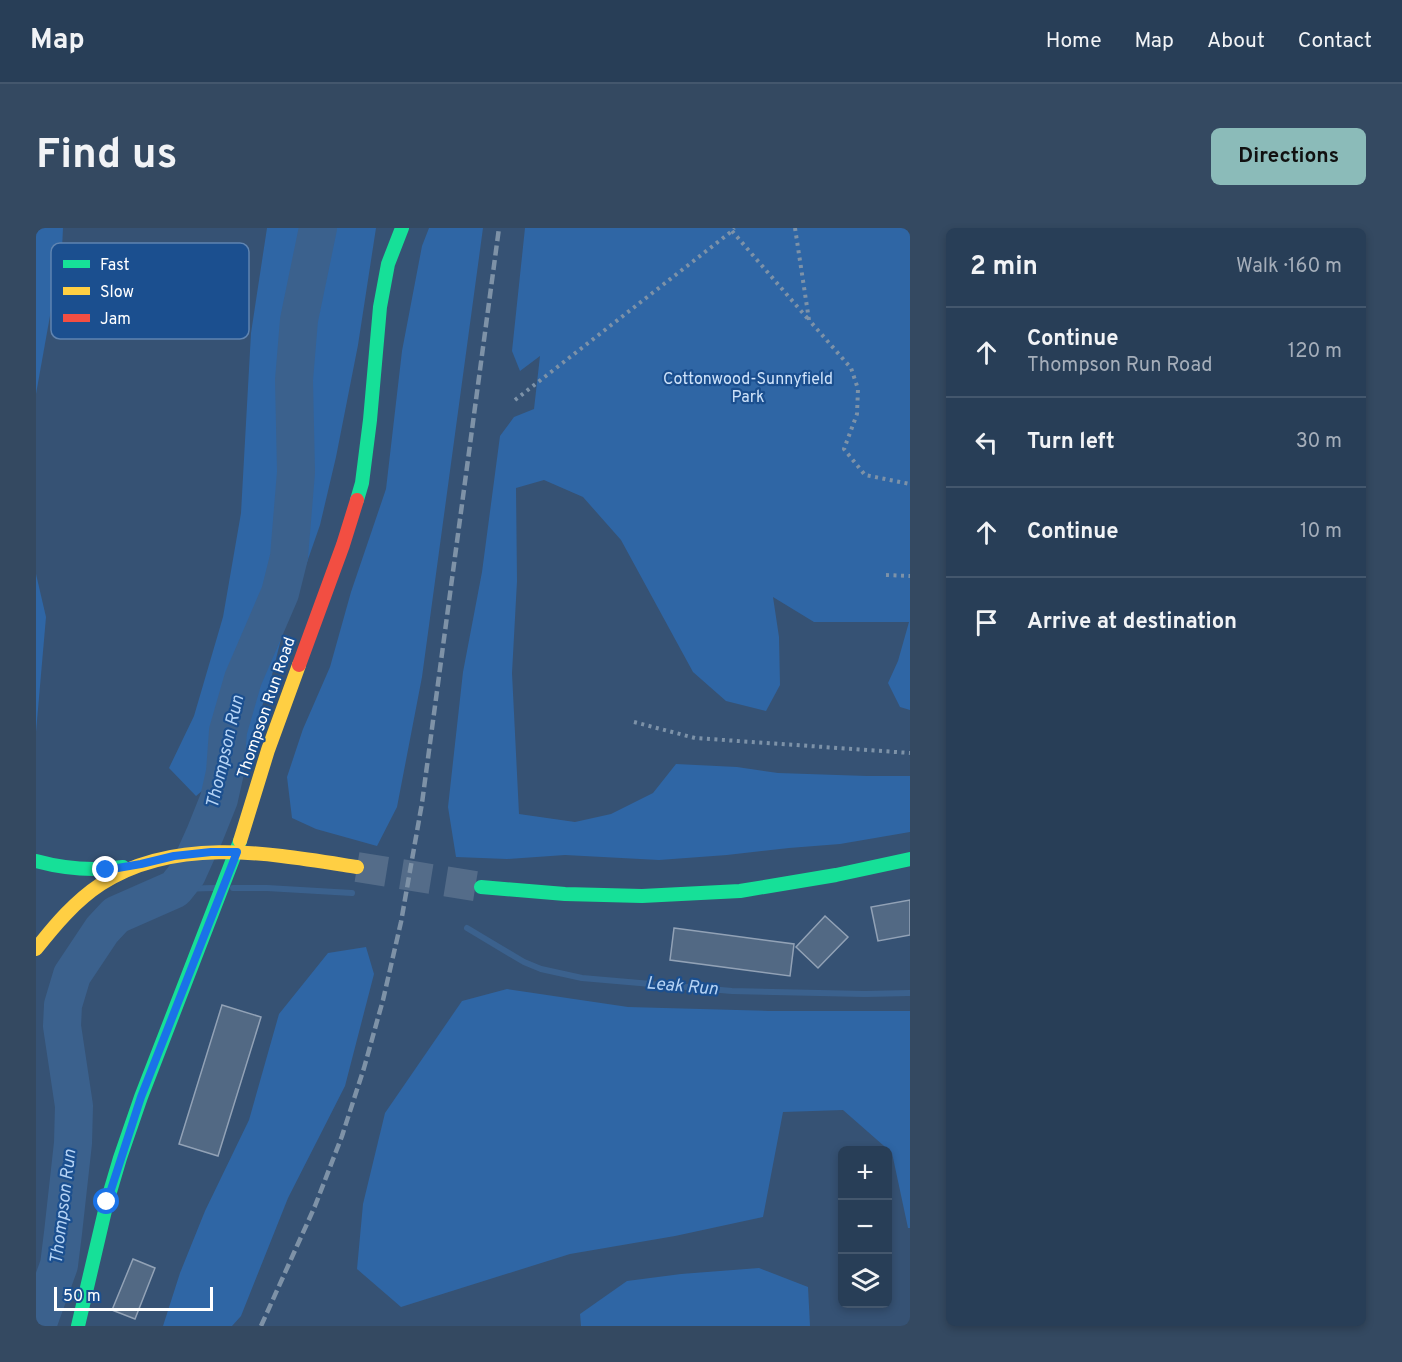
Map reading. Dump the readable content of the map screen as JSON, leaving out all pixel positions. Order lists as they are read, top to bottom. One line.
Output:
{"streets":{"street":["Thompson Run Road"]},"water":["Thompson Run","Leak Run"],"parks":["Cottonwood-Sunnyfield Park"],"legend":["Fast","Slow","Jam"],"scale_bar":"50 m","page":{"header":"Map","nav":["Home","Map","About","Contact"],"buttons":"Directions","title":"Find us","heading":["2 min","Walk · 160 m"],"list":[["Continue","Thompson Run Road","120 m"],["Turn left","30 m"],["Continue","10 m"],"Arrive at destination"],"map_buttons":["+","−"],"scale":"50 m"}}
